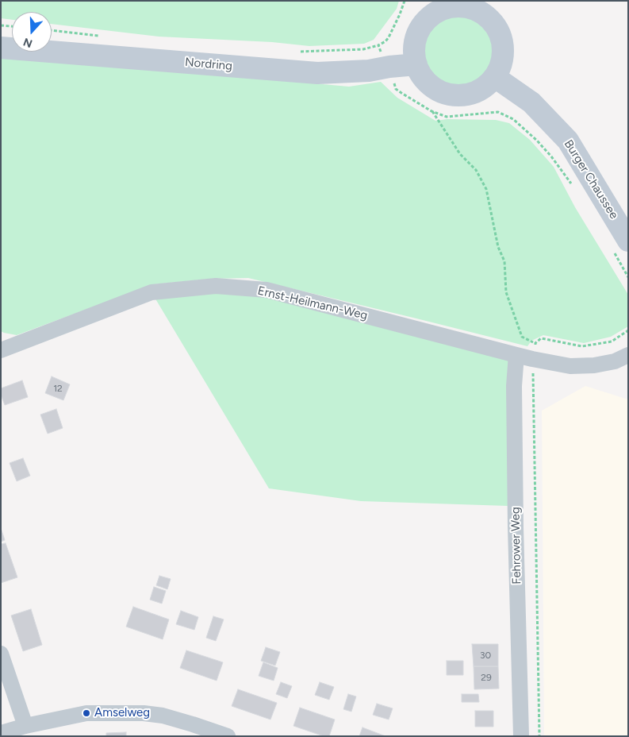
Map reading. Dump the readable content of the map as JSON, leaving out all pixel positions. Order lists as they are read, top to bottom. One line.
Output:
{"streets":{"main road":["Nordring","Burger Chaussee"],"street":["Ernst-Heilmann-Weg","Fehrower Weg"]},"crossings":[["Nordring","Burger Chaussee"],["Ernst-Heilmann-Weg","Fehrower Weg"]],"places":["Amselweg"],"house_numbers":["12","30","29"],"north":"bottom"}
